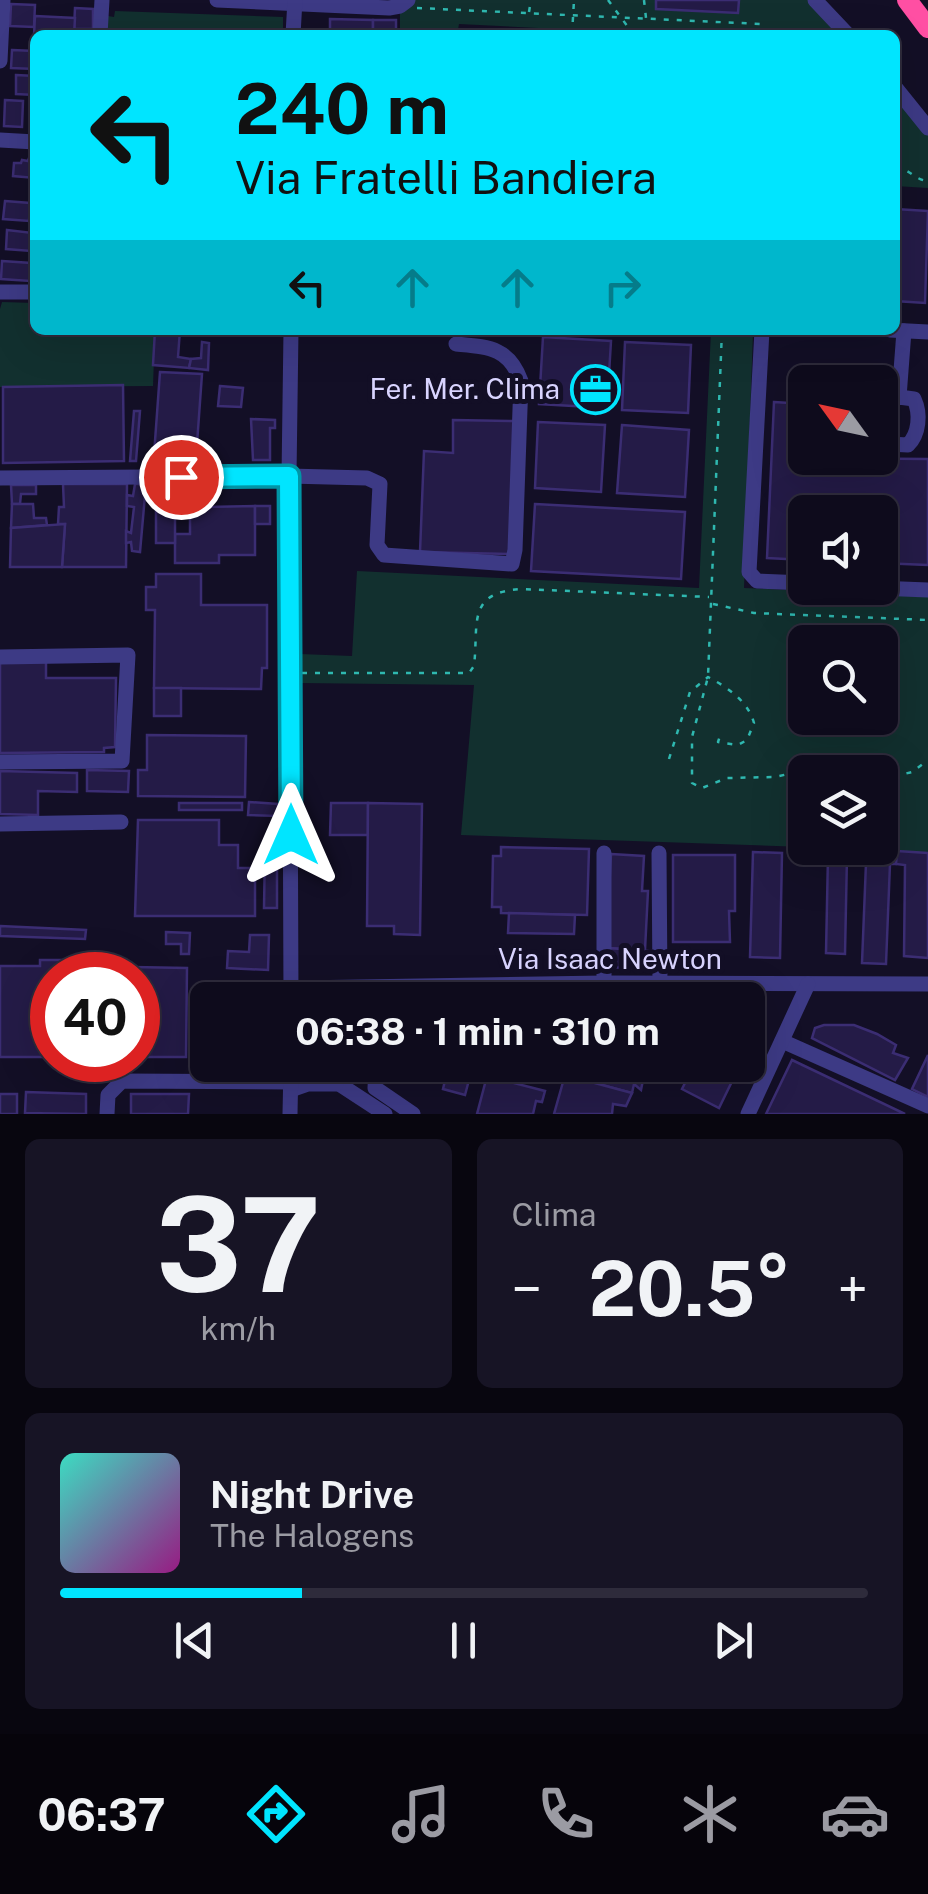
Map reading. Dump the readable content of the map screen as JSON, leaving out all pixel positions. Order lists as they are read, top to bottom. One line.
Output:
{"streets":{"street":["Via Isaac Newton"]},"places":{"office":["Fer. Mer. Clima"]},"north":"top left","page":{"turn":["240 m","Via Fratelli Bandiera"],"limit":"40","trip":"06:38 · 1 min · 310 m","tile":[["37","km/h"],"Clima"],"heat":["−","20.5°","+"],"song":["Night Drive","The Halogens"],"tabs":"06:37"}}
